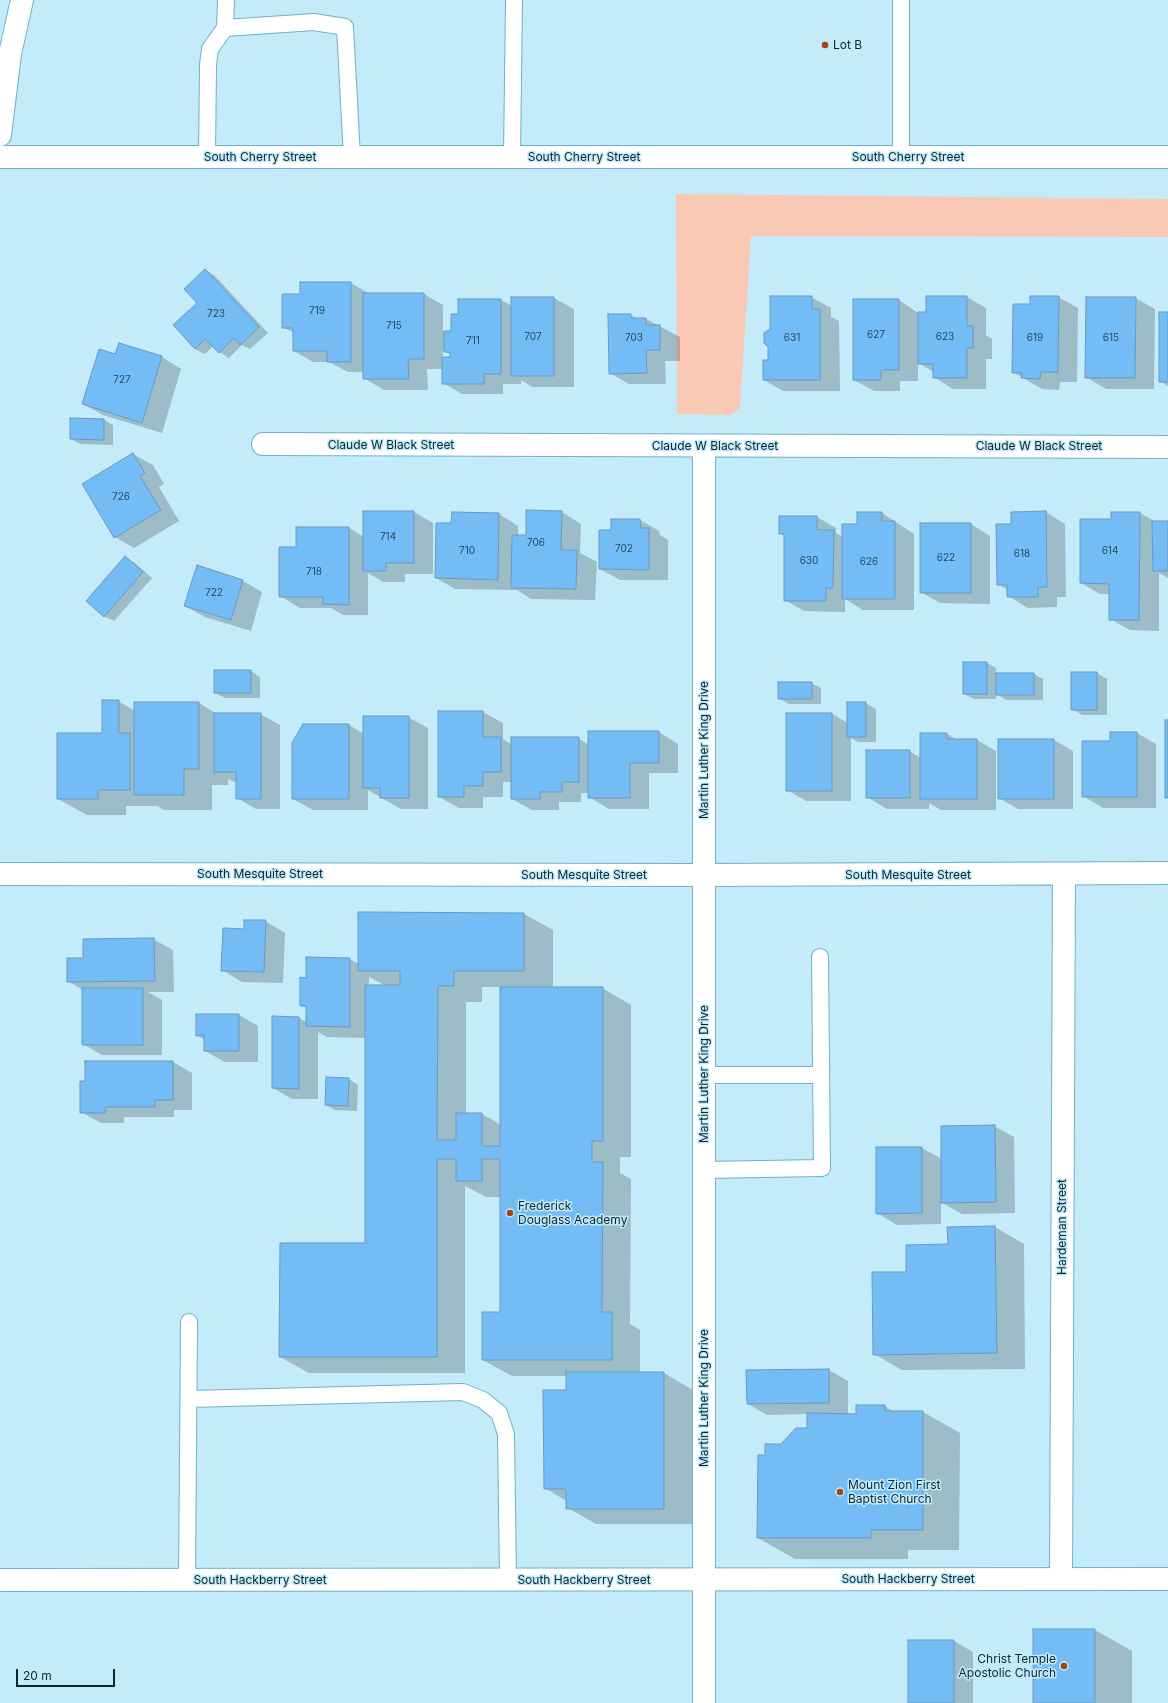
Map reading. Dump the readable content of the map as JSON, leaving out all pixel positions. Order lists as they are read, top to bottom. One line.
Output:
{"streets":{"street":["South Cherry Street","Claude W Black Street","Martin Luther King Drive","South Mesquite Street","Hardeman Street","South Hackberry Street"]},"crossings":[["Claude W Black Street","Martin Luther King Drive"],["Martin Luther King Drive","South Mesquite Street"],["Martin Luther King Drive","South Hackberry Street"],["South Mesquite Street","Hardeman Street"],["Hardeman Street","South Hackberry Street"]],"places":["Lot B","Frederick Douglass Academy","Mount Zion First Baptist Church","Christ Temple Apostolic Church"],"house_numbers":["719","723","715","627","707","623","703","631","619","615","711","727","726","714","706","702","710","614","618","622","630","626","718","722"],"scale_bar":"20 m"}
